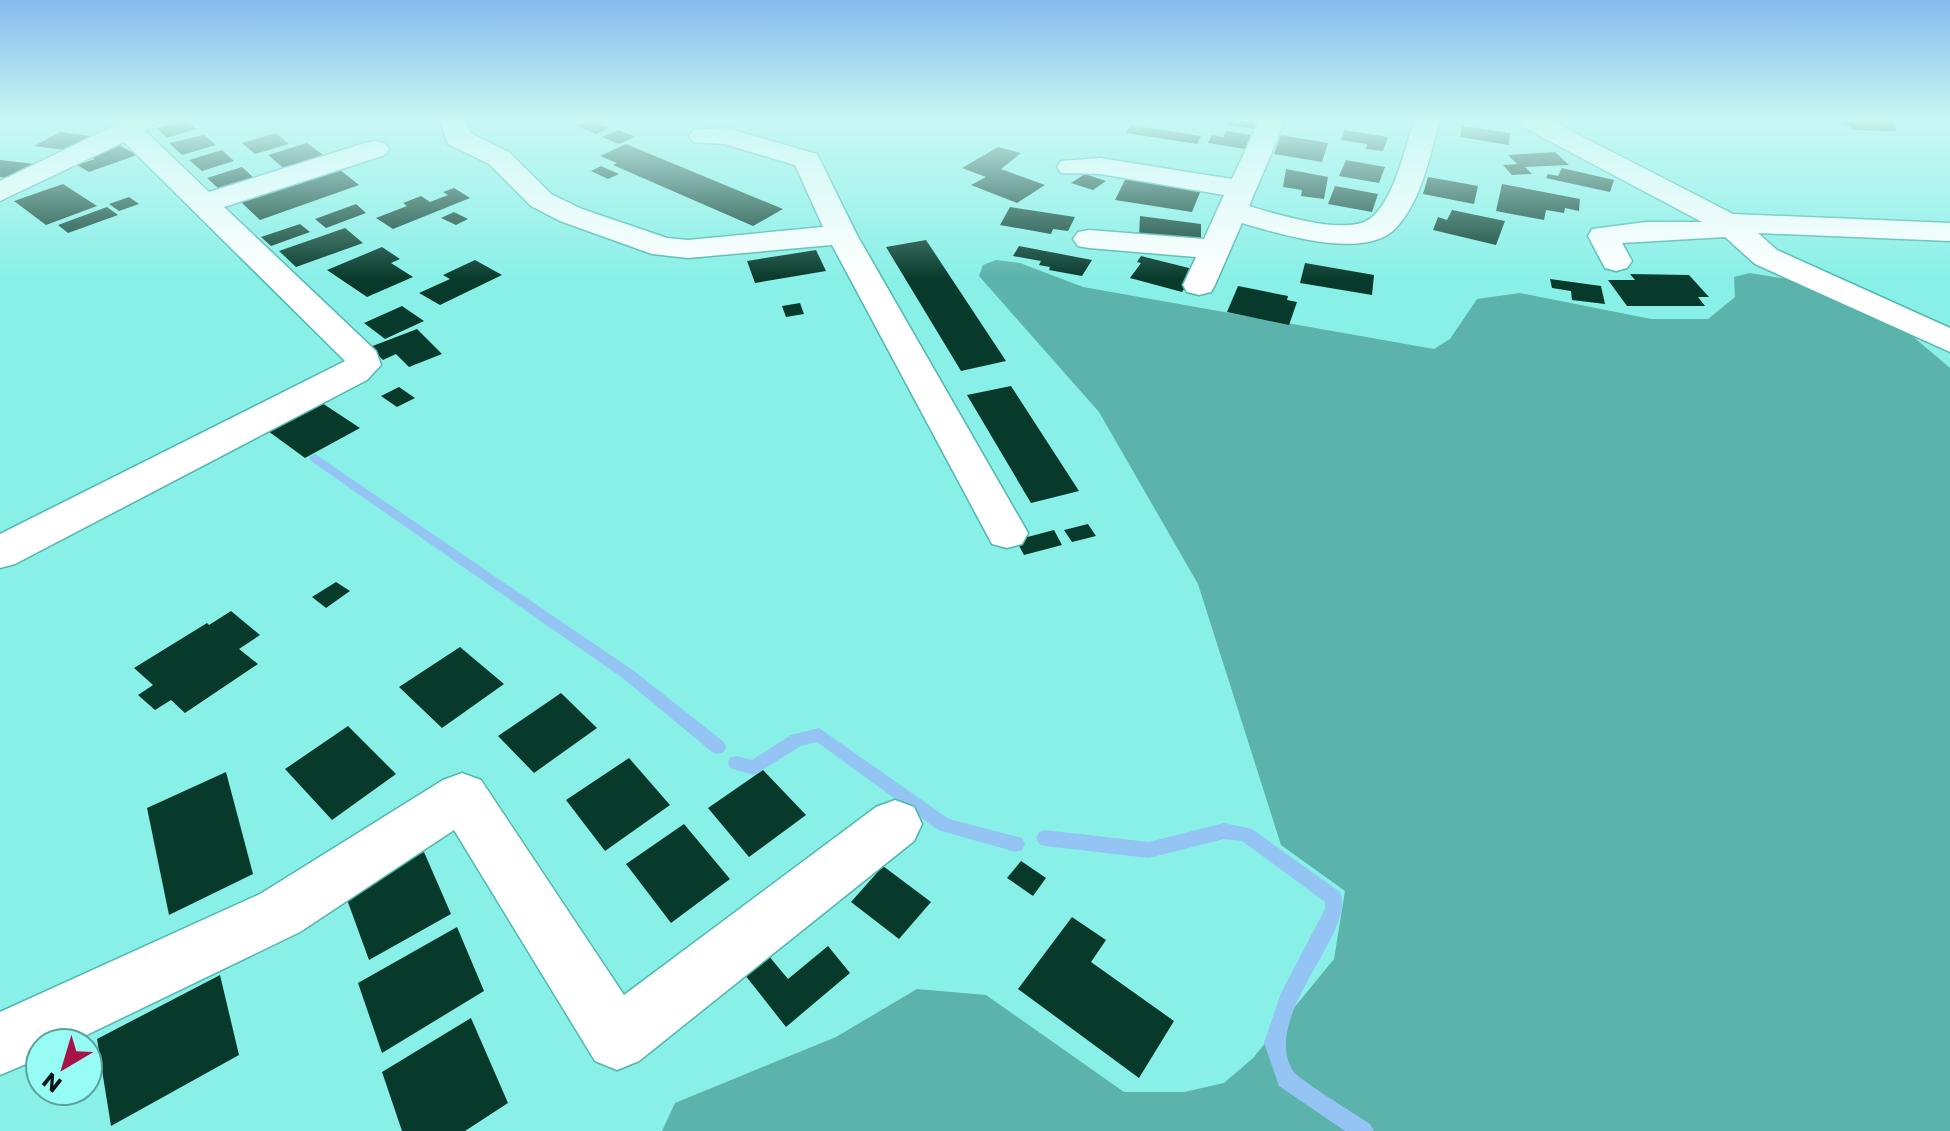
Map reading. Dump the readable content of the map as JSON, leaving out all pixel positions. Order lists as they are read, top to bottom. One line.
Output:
{"north":"bottom left"}
